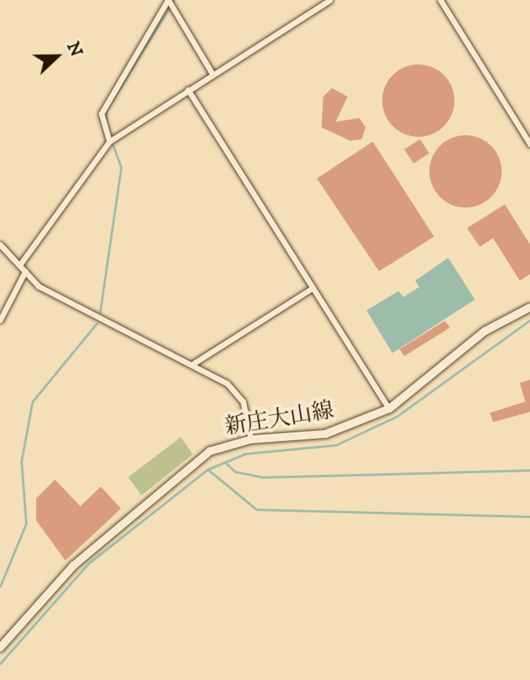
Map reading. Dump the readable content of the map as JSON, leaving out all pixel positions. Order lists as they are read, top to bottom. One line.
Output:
{"streets":{"main road":["新庄大山線"]},"north":"right"}
